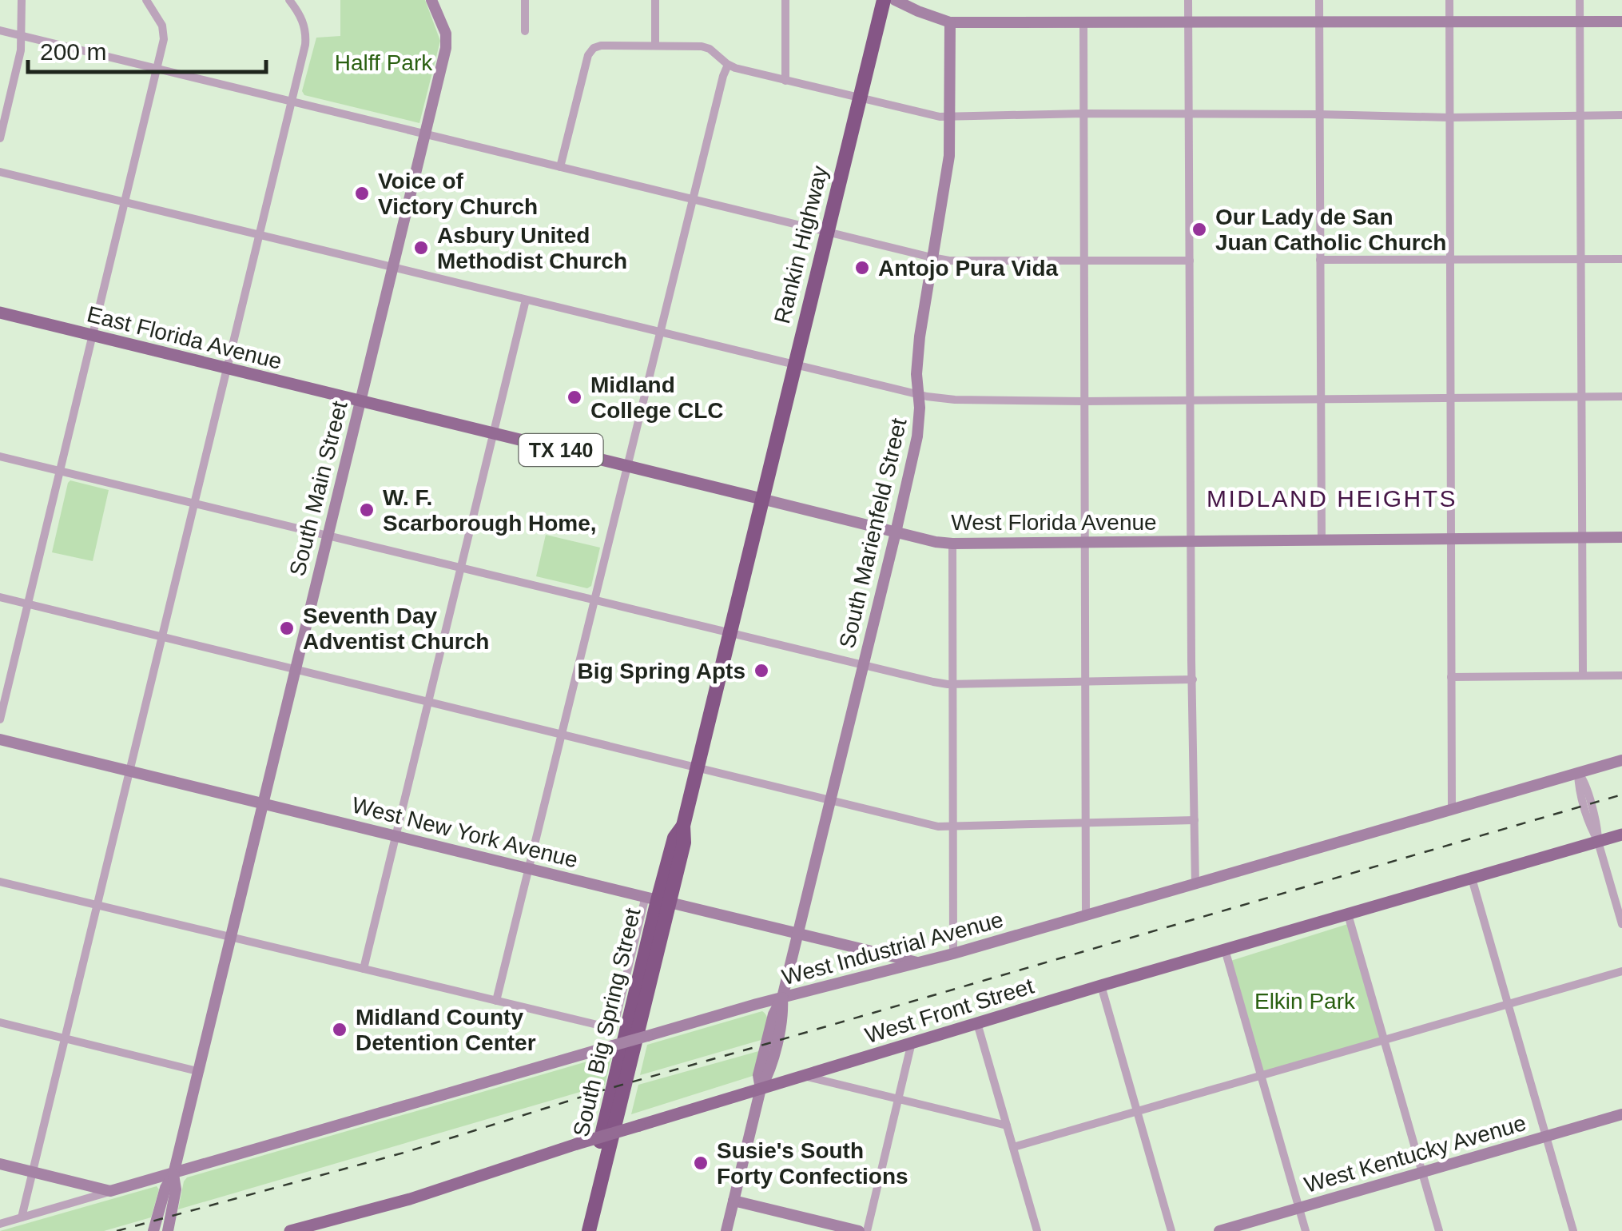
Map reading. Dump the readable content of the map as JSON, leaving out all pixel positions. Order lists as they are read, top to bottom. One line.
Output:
{"streets":{"highway":["Rankin Highway","South Big Spring Street"],"main road":["East Florida Avenue","TX 140","West Florida Avenue","West Front Street"],"street":["South Main Street","South Marienfeld Street","West New York Avenue","West Industrial Avenue","West Kentucky Avenue"]},"crossings":[["Rankin Highway","West Florida Avenue"],["Rankin Highway","South Big Spring Street"],["East Florida Avenue","South Main Street"],["East Florida Avenue","West Florida Avenue"],["South Main Street","West Florida Avenue"],["South Main Street","West New York Avenue"],["South Main Street","West Industrial Avenue"],["West Florida Avenue","South Marienfeld Street"],["West Florida Avenue","South Big Spring Street"],["South Marienfeld Street","West New York Avenue"],["South Marienfeld Street","West Industrial Avenue"],["South Marienfeld Street","West Front Street"],["West New York Avenue","West Industrial Avenue"],["West New York Avenue","South Big Spring Street"]],"districts":["MIDLAND HEIGHTS"],"parks":["Halff Park","Elkin Park"],"places":["Voice of Victory Church","Our Lady de San Juan Catholic Church","Asbury United Methodist Church","Antojo Pura Vida","Midland College CLC","W. F. Scarborough Home,","Seventh Day Adventist Church","Big Spring Apts","Midland County Detention Center","Susie's South Forty Confections"],"scale_bar":"200 m"}
